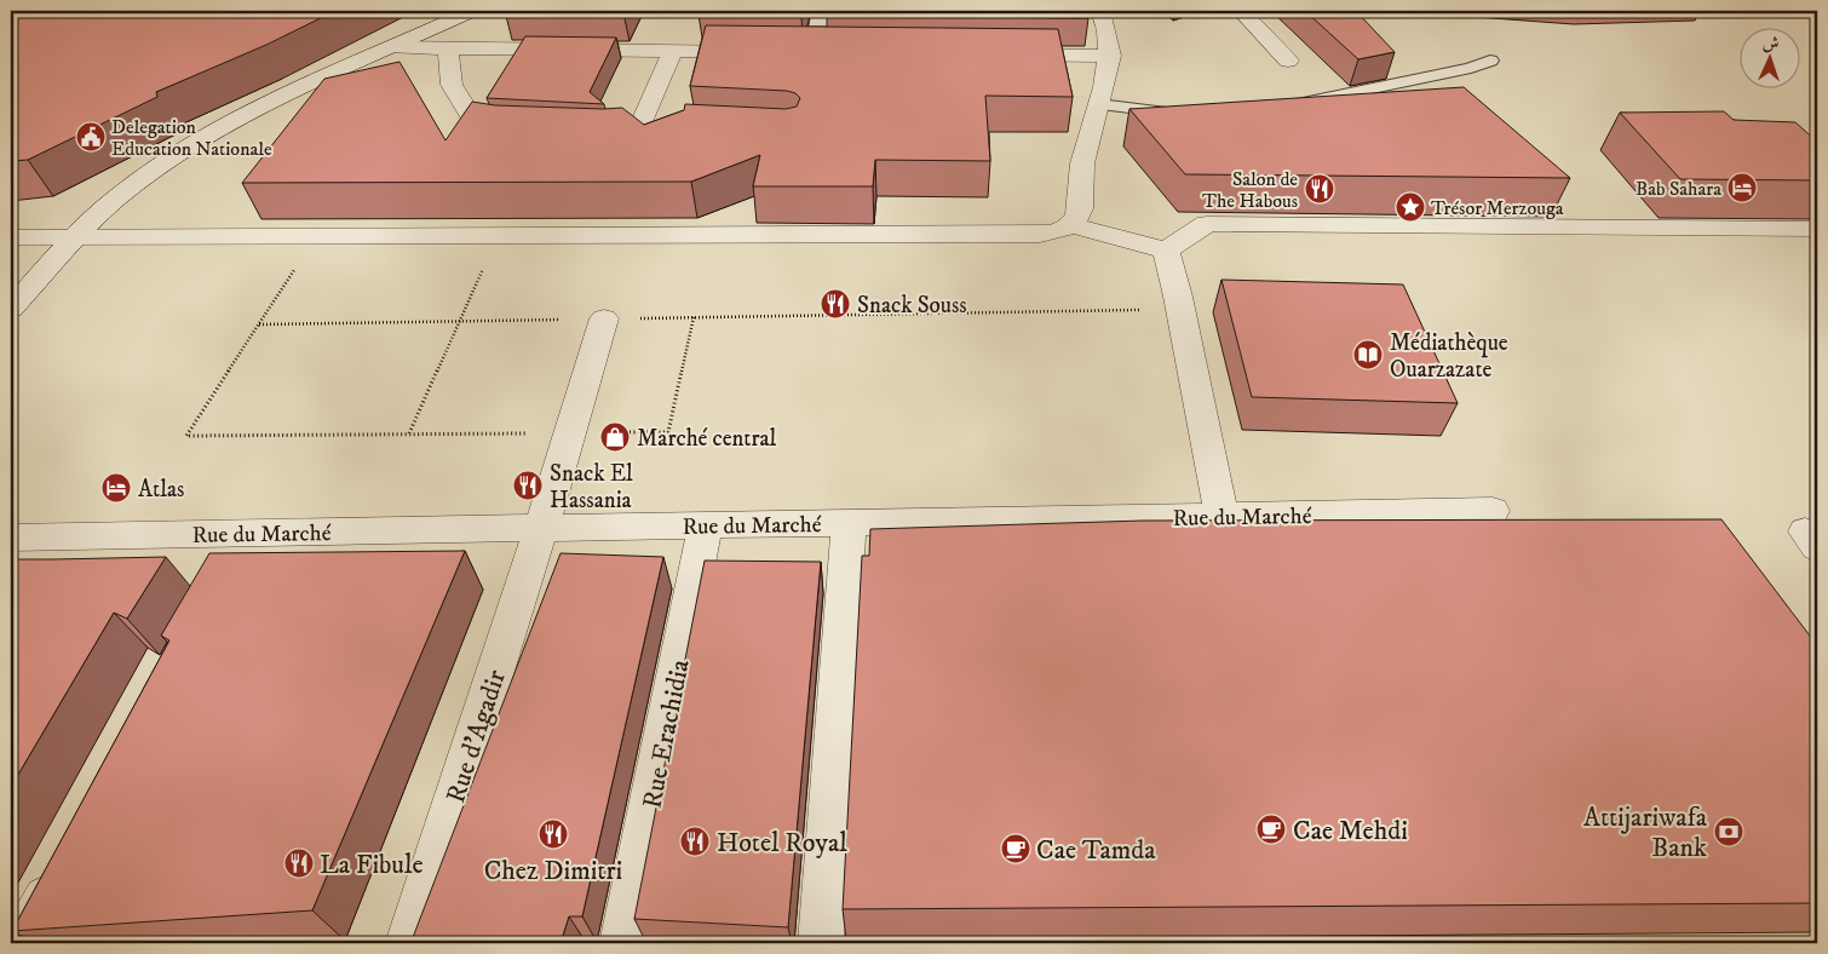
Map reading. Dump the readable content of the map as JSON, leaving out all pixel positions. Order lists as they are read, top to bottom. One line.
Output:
{"streets":{"street":["Rue du Marché","Rue Erachidia","Rue d'Agadir"]},"crossings":[["Rue du Marché","Rue Erachidia"],["Rue du Marché","Rue d'Agadir"]],"places":{"public building":["Delegation Education Nationale"],"hotel":["Bab Sahara","Atlas"],"restaurant":["Salon de The Habous","Snack Souss","Snack El Hassania","Chez Dimitri","Hotel Royal","La Fibule"],"place":["Trésor Merzouga"],"library":["Médiathèque Ouarzazate"],"shop":["Marché central"],"cafe":["Cae Mehdi","Cae Tamda"],"bank":["Attijariwafa Bank"]},"north":"top"}
